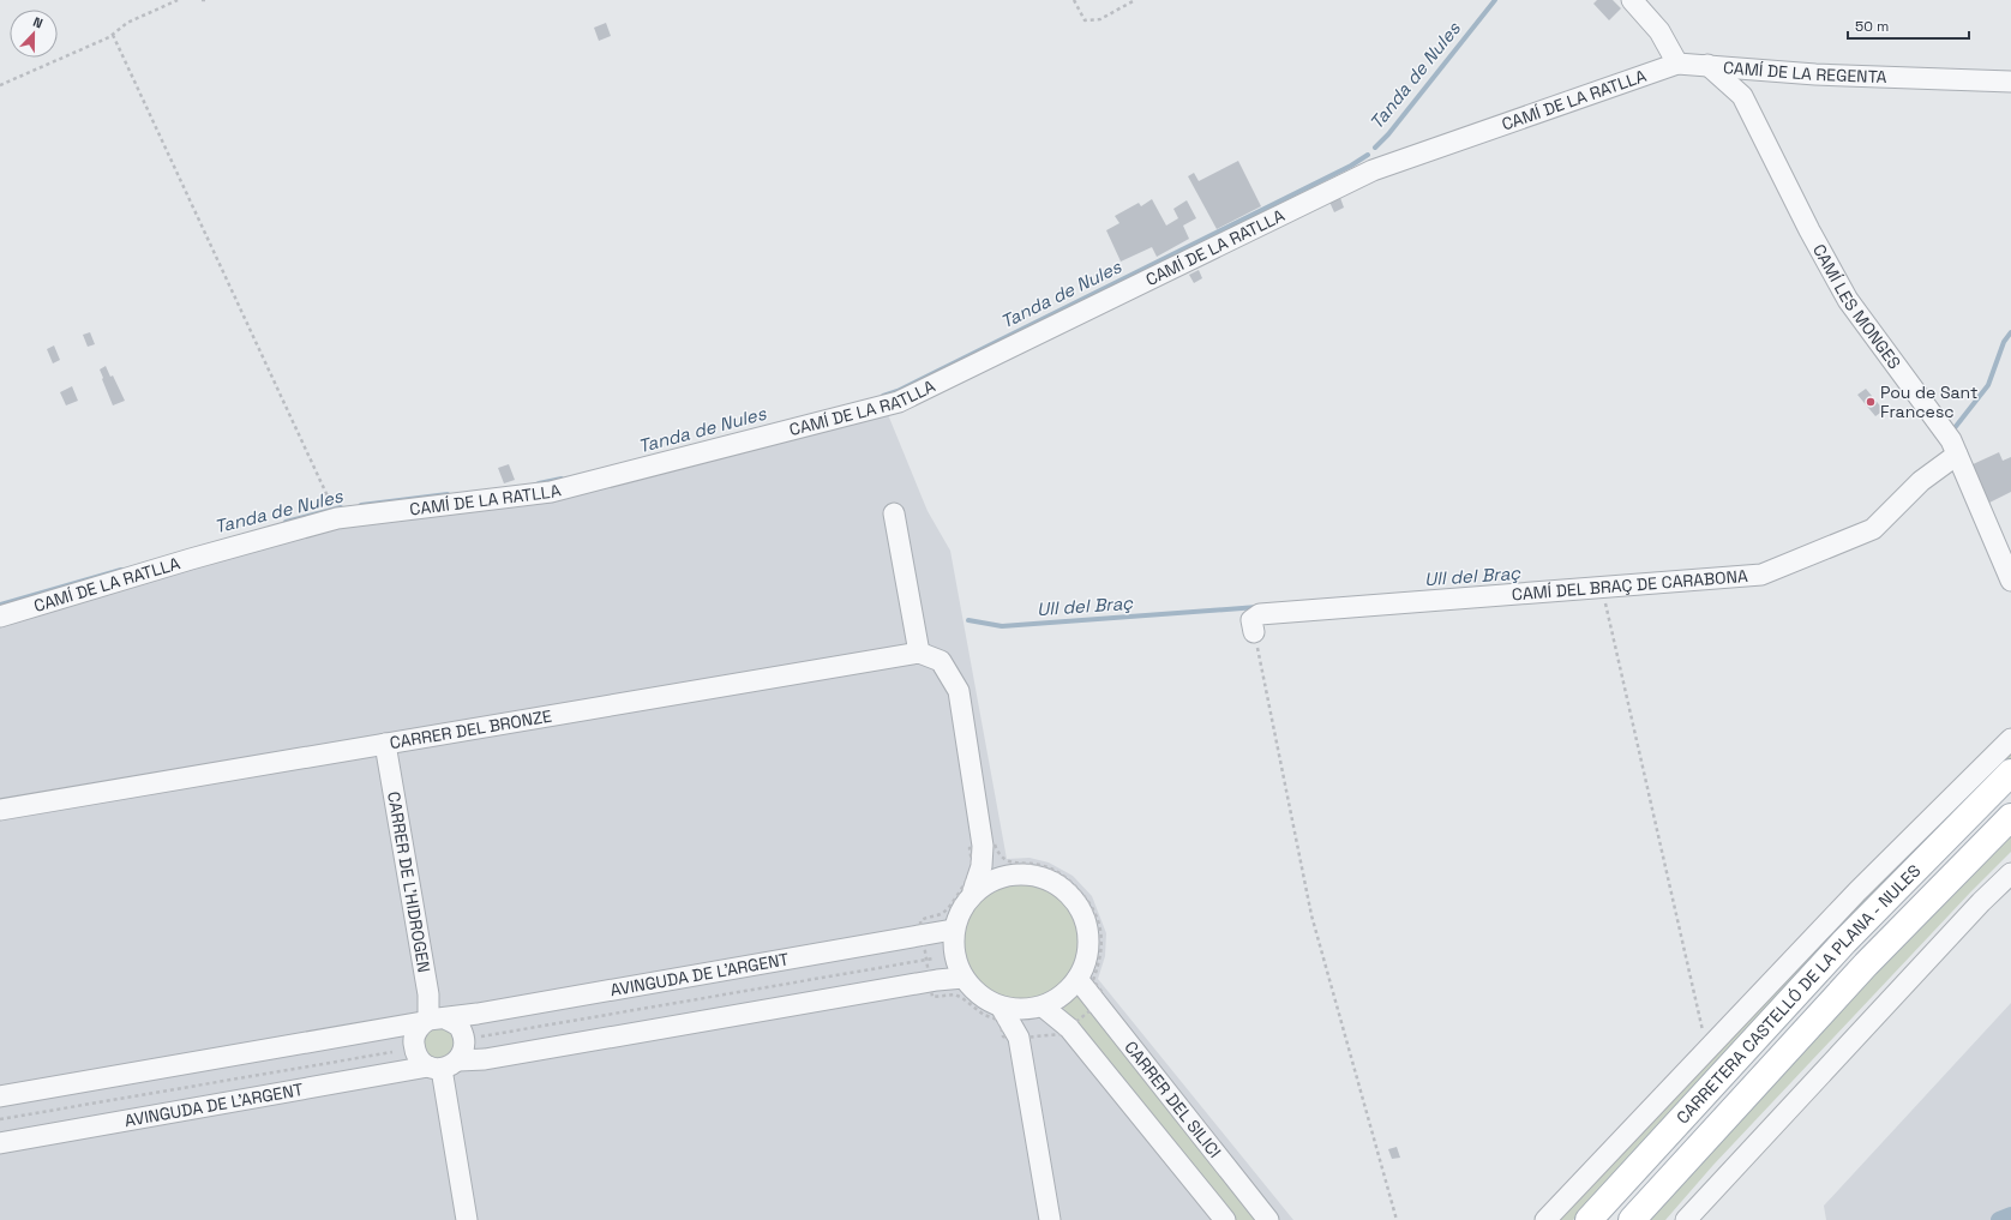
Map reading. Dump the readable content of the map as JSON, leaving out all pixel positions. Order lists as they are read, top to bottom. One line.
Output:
{"streets":{"main road":["CARRETERA CASTELLÓ DE LA PLANA - NULES"],"street":["CAMÍ DE LA REGENTA","CAMÍ DE LA RATLLA","CAMÍ LES MONGES","CAMÍ DEL BRAÇ DE CARABONA","CARRER DEL BRONZE","CARRER DE L'HIDROGEN","AVINGUDA DE L'ARGENT","CARRER DEL SILICI"]},"crossings":[["CAMÍ DE LA REGENTA","CAMÍ DE LA RATLLA"],["CAMÍ DE LA REGENTA","CAMÍ LES MONGES"],["CAMÍ LES MONGES","CAMÍ DEL BRAÇ DE CARABONA"],["CARRER DEL BRONZE","CARRER DE L'HIDROGEN"],["CARRER DE L'HIDROGEN","AVINGUDA DE L'ARGENT"],["AVINGUDA DE L'ARGENT","CARRER DEL SILICI"]],"water":["Tanda de Nules","Ull del Braç"],"places":["Pou de Sant Francesc"],"scale_bar":"50 m","north":"top"}
